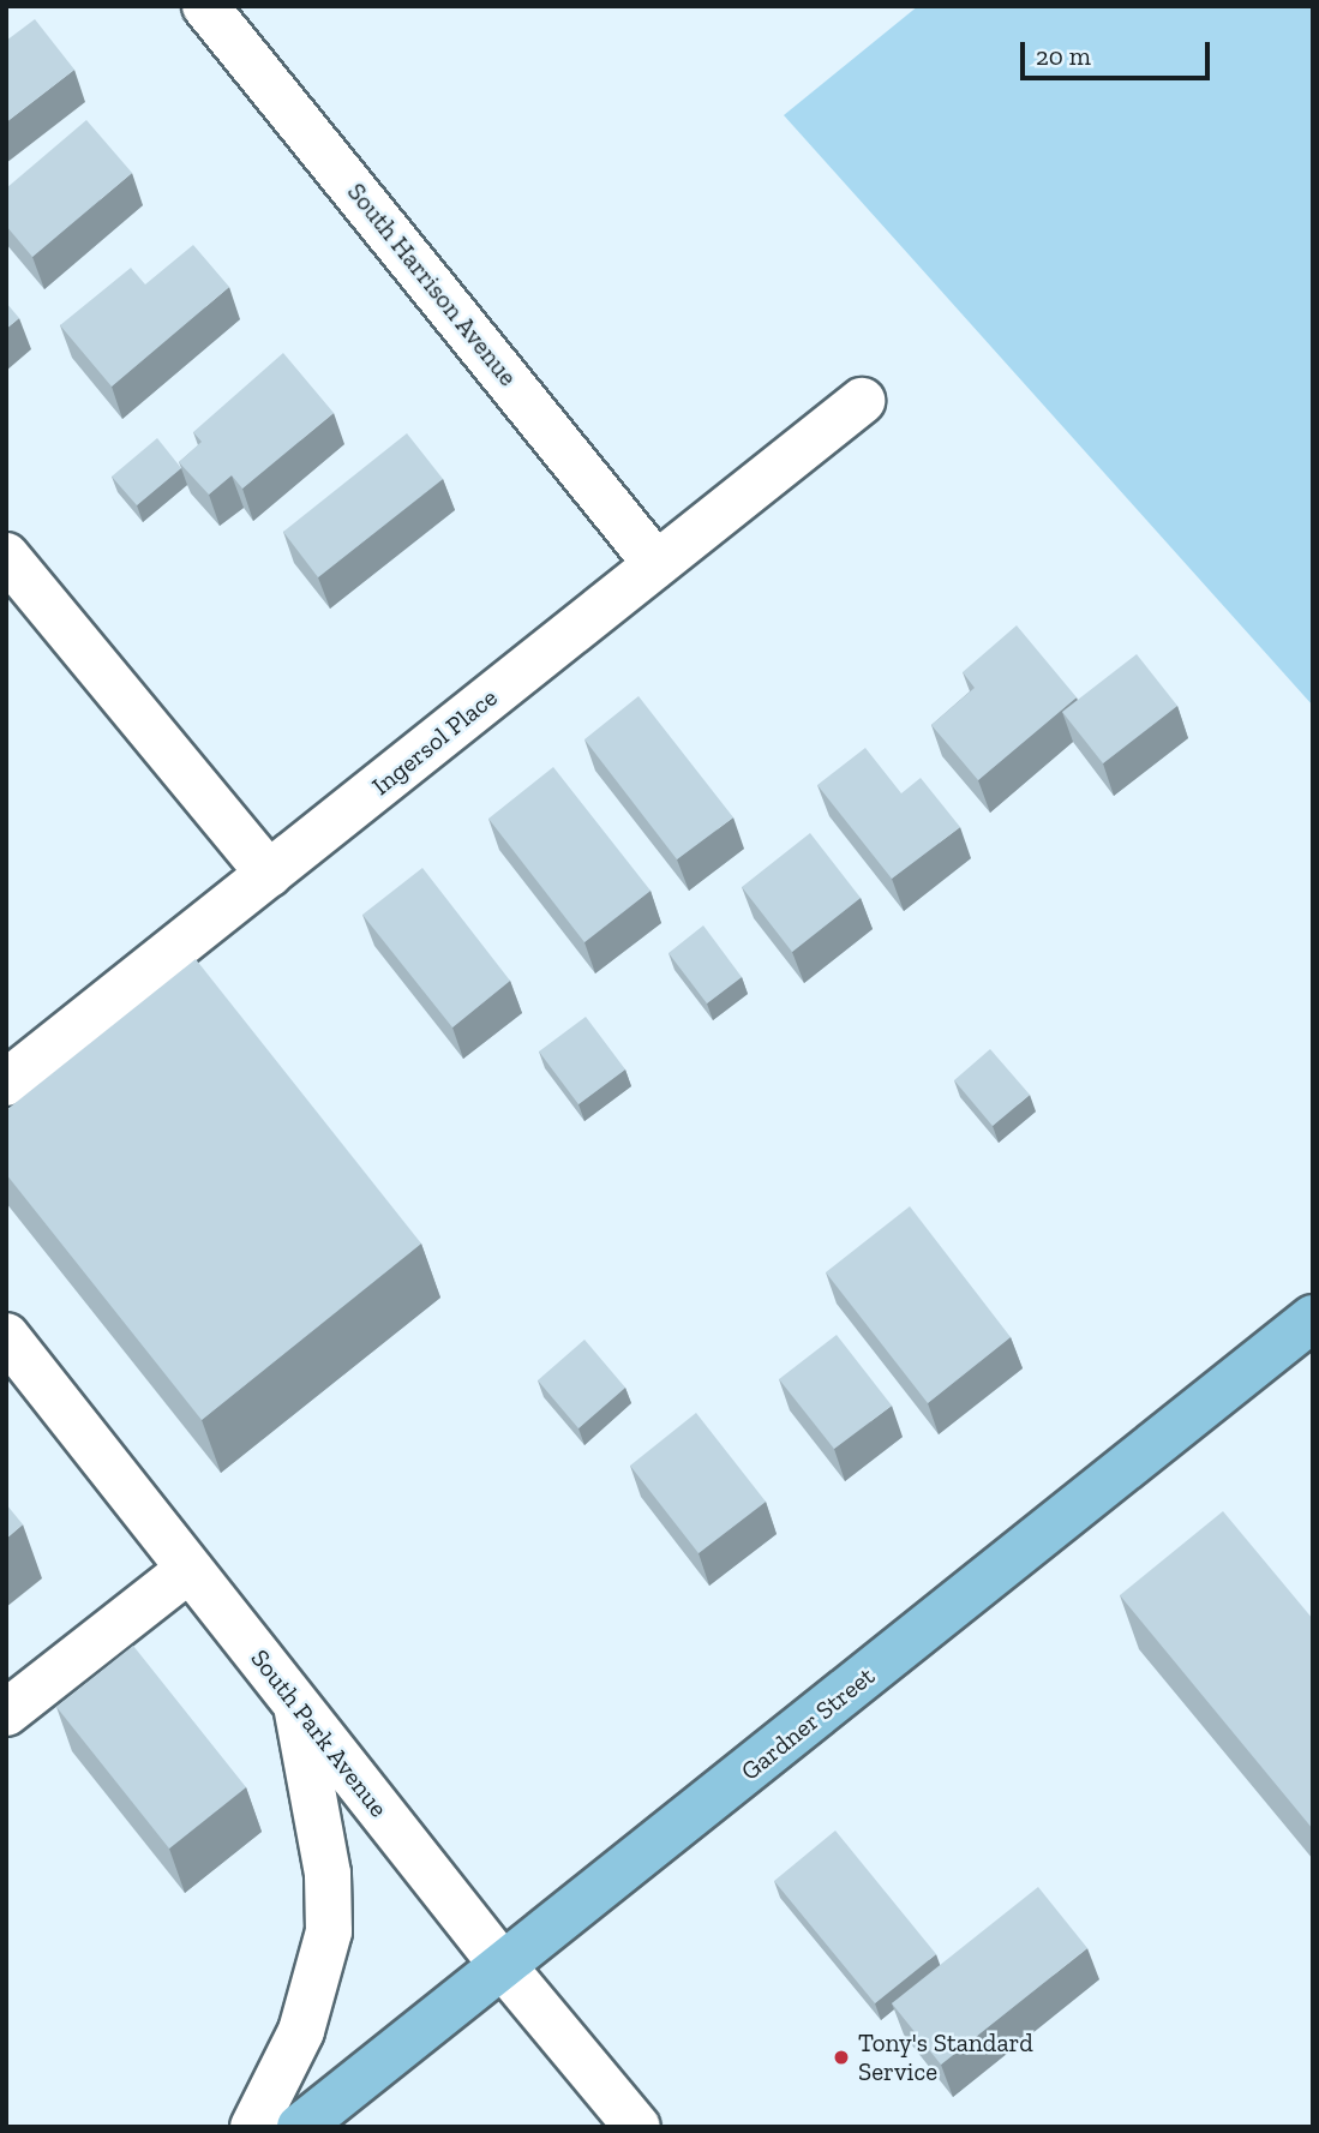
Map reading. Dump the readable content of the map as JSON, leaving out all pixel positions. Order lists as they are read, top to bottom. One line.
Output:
{"streets":{"main road":["Gardner Street"],"street":["South Harrison Avenue","Ingersol Place","South Park Avenue"]},"crossings":[["South Harrison Avenue","Ingersol Place"],["Gardner Street","South Park Avenue"]],"places":["Tony's Standard Service"],"scale_bar":"20 m"}
